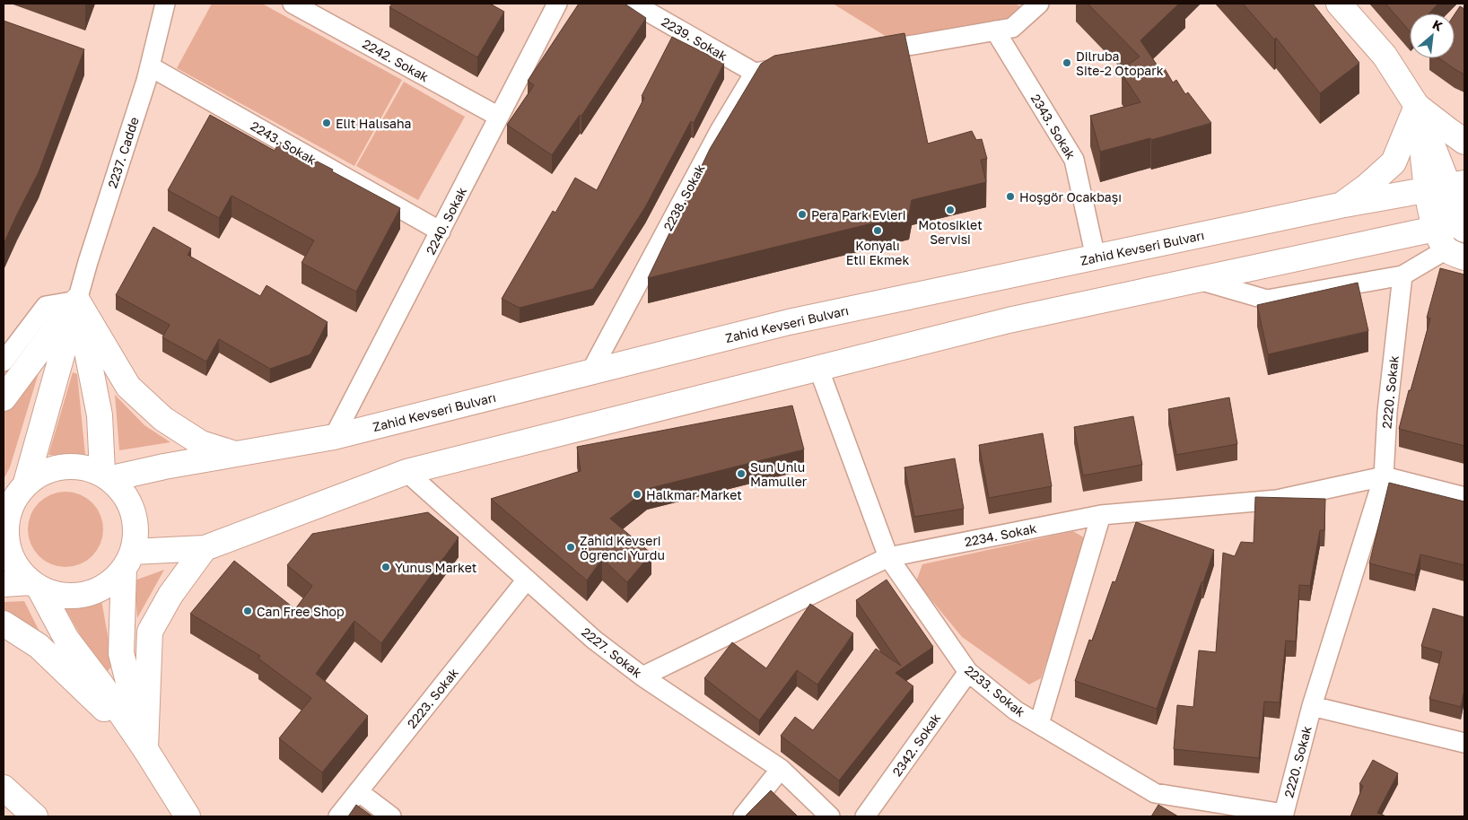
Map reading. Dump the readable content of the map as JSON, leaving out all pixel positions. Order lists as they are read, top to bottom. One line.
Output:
{"streets":{"main road":["Zahid Kevseri Bulvarı"],"street":["2239. Sokak","2242. Sokak","2343. Sokak","2243. Sokak","2237. Cadde","2238. Sokak","2240. Sokak","2220. Sokak","2234. Sokak","2227. Sokak","2233. Sokak","2223. Sokak","2342. Sokak"]},"crossings":[["2239. Sokak","2238. Sokak"],["2242. Sokak","2240. Sokak"],["2343. Sokak","Zahid Kevseri Bulvarı"],["2243. Sokak","2237. Cadde"],["2243. Sokak","2240. Sokak"],["2238. Sokak","Zahid Kevseri Bulvarı"],["2240. Sokak","Zahid Kevseri Bulvarı"],["2220. Sokak","2234. Sokak"],["2220. Sokak","2233. Sokak"],["2234. Sokak","2227. Sokak"],["2234. Sokak","2233. Sokak"],["2227. Sokak","2223. Sokak"],["2233. Sokak","2342. Sokak"]],"places":["Dilruba Site-2 Otopark","Elit Halısaha","Hoşgör Ocakbaşı","Motosiklet Servisi","Pera Park Evleri","Konyalı Etli Ekmek","Sun Unlu Mamuller","Halkmar Market","Zahid Kevseri Öğrenci Yurdu","Yunus Market","Can Free Shop"],"north":"top right"}
